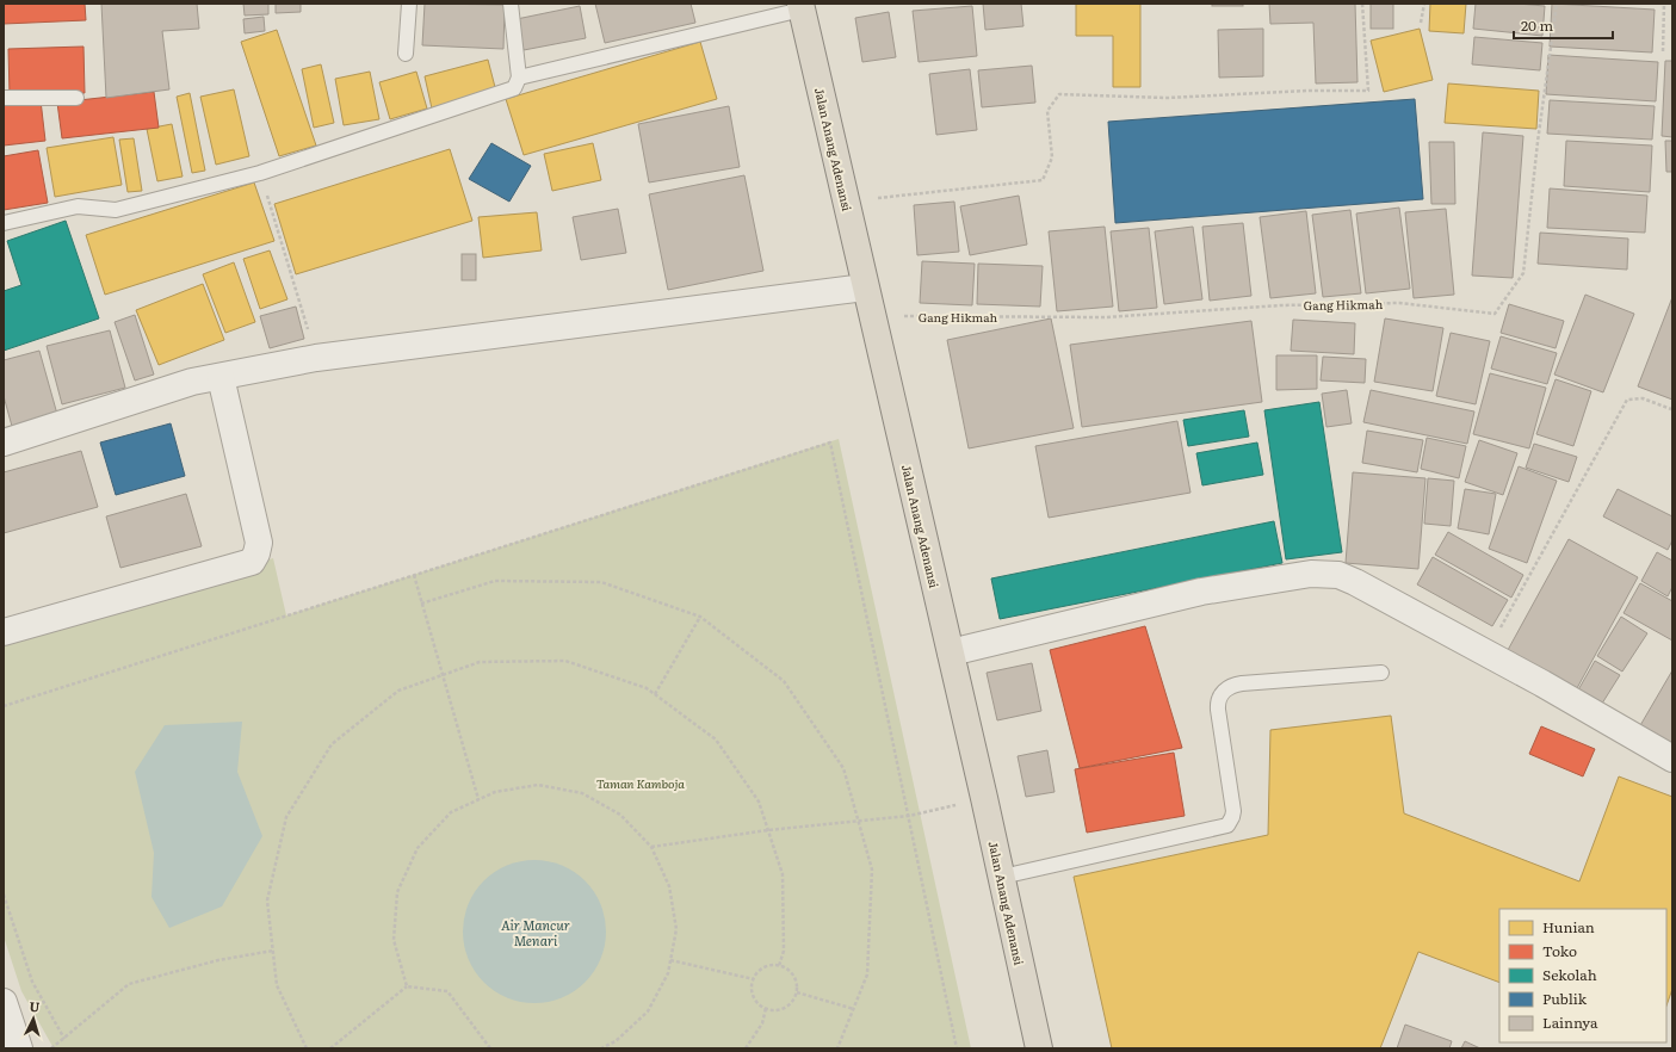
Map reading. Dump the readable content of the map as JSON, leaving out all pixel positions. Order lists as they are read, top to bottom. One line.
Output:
{"streets":{"highway":["Jalan Anang Adenansi"],"path":["Gang Hikmah"]},"crossings":[["Jalan Anang Adenansi","Gang Hikmah"]],"water":["Air Mancur Menari"],"parks":["Taman Kamboja"],"legend":["Hunian","Toko","Sekolah","Publik","Lainnya"],"scale_bar":"20 m","north":"top"}
